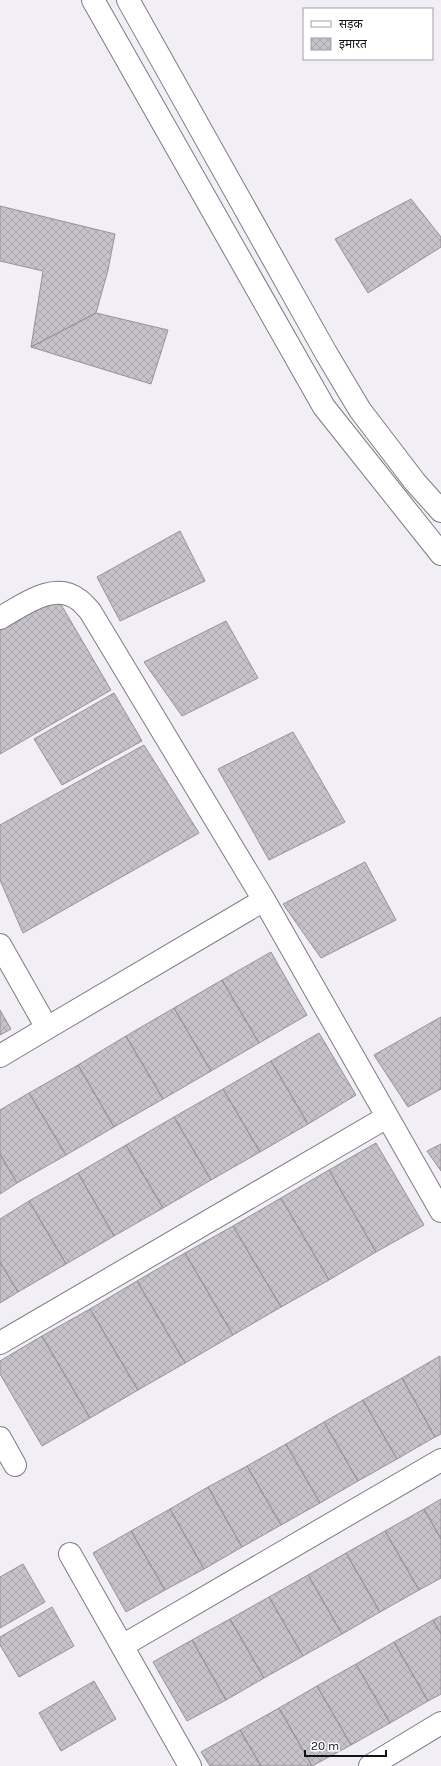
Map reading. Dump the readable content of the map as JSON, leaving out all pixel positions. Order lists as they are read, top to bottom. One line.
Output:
{"legend":["सड़क","इमारत"],"scale_bar":"20 m"}
